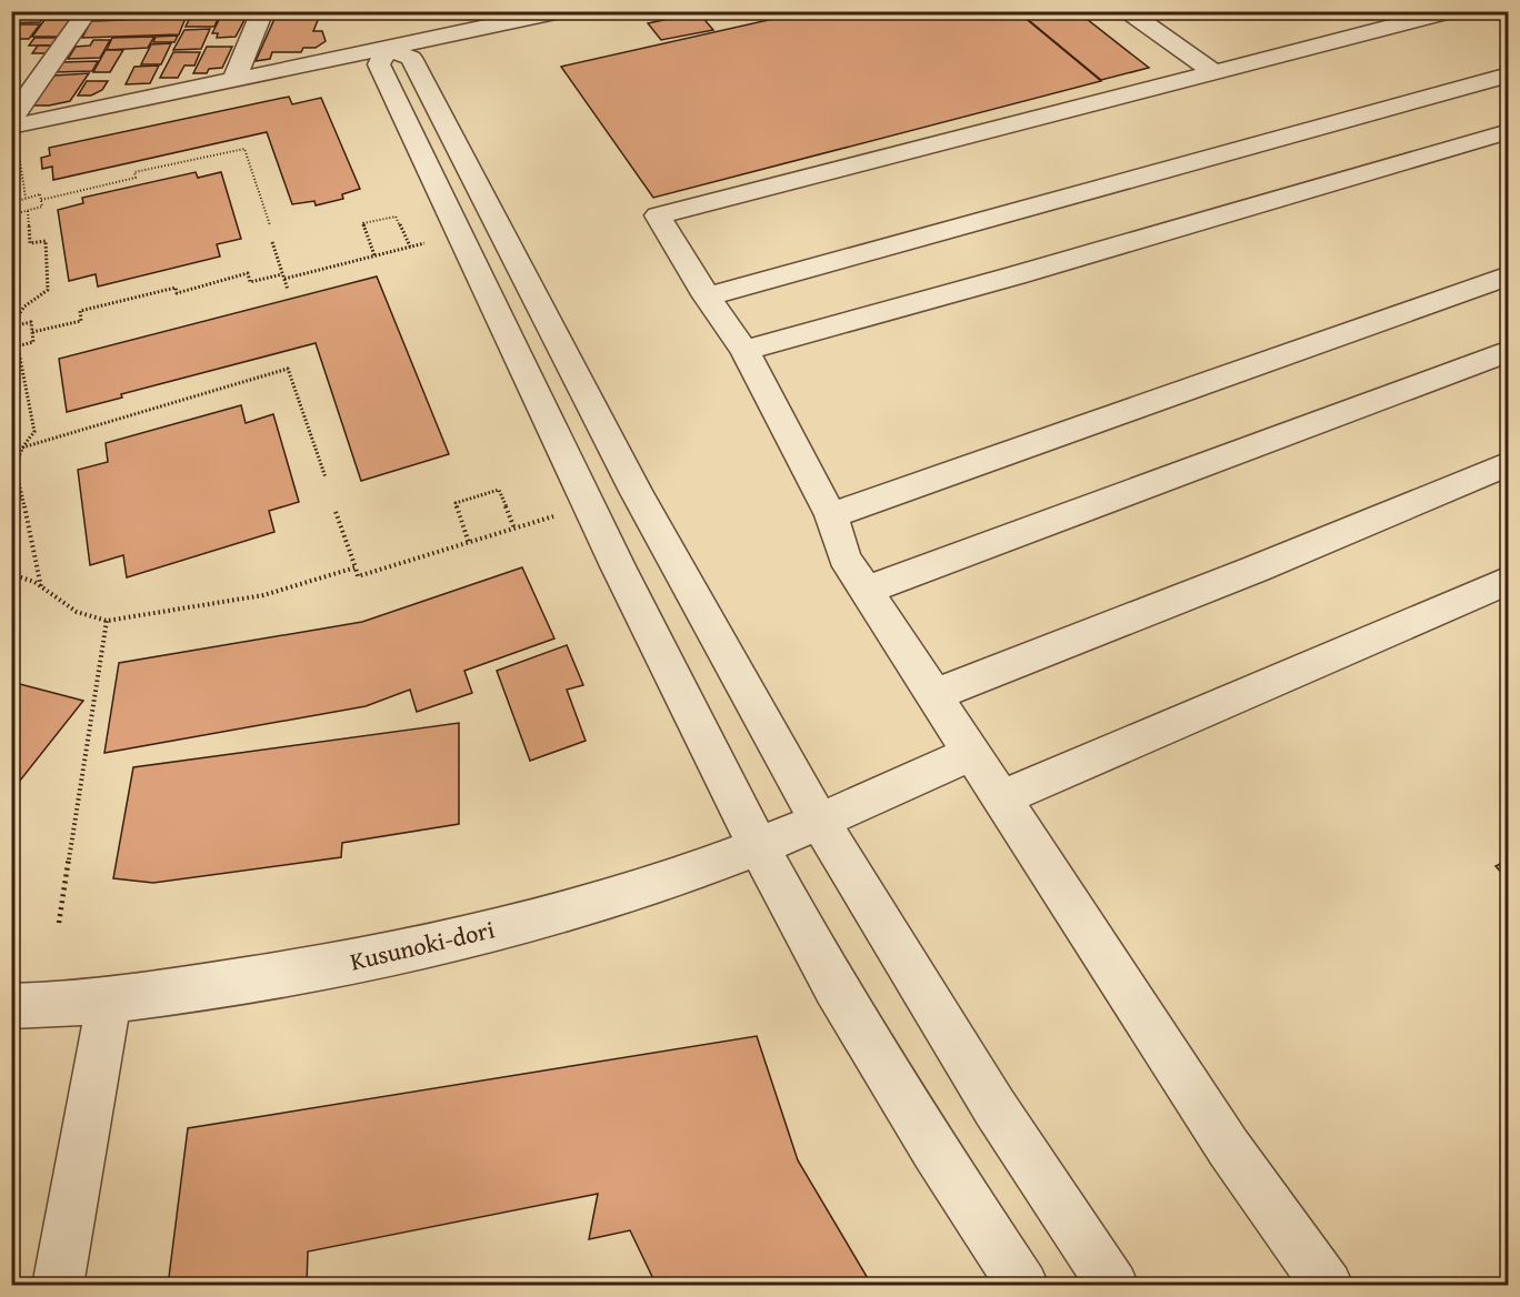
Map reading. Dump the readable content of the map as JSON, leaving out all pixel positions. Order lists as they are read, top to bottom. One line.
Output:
{"streets":{"street":["Kusunoki-dori"]}}
